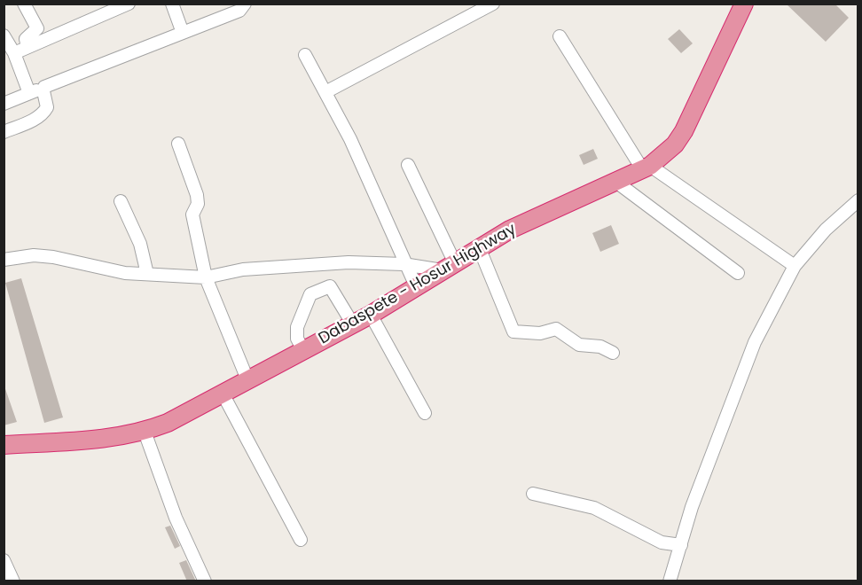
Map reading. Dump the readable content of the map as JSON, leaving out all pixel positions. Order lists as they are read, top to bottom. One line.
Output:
{"streets":{"highway":["Dabaspete - Hosur Highway"]}}
